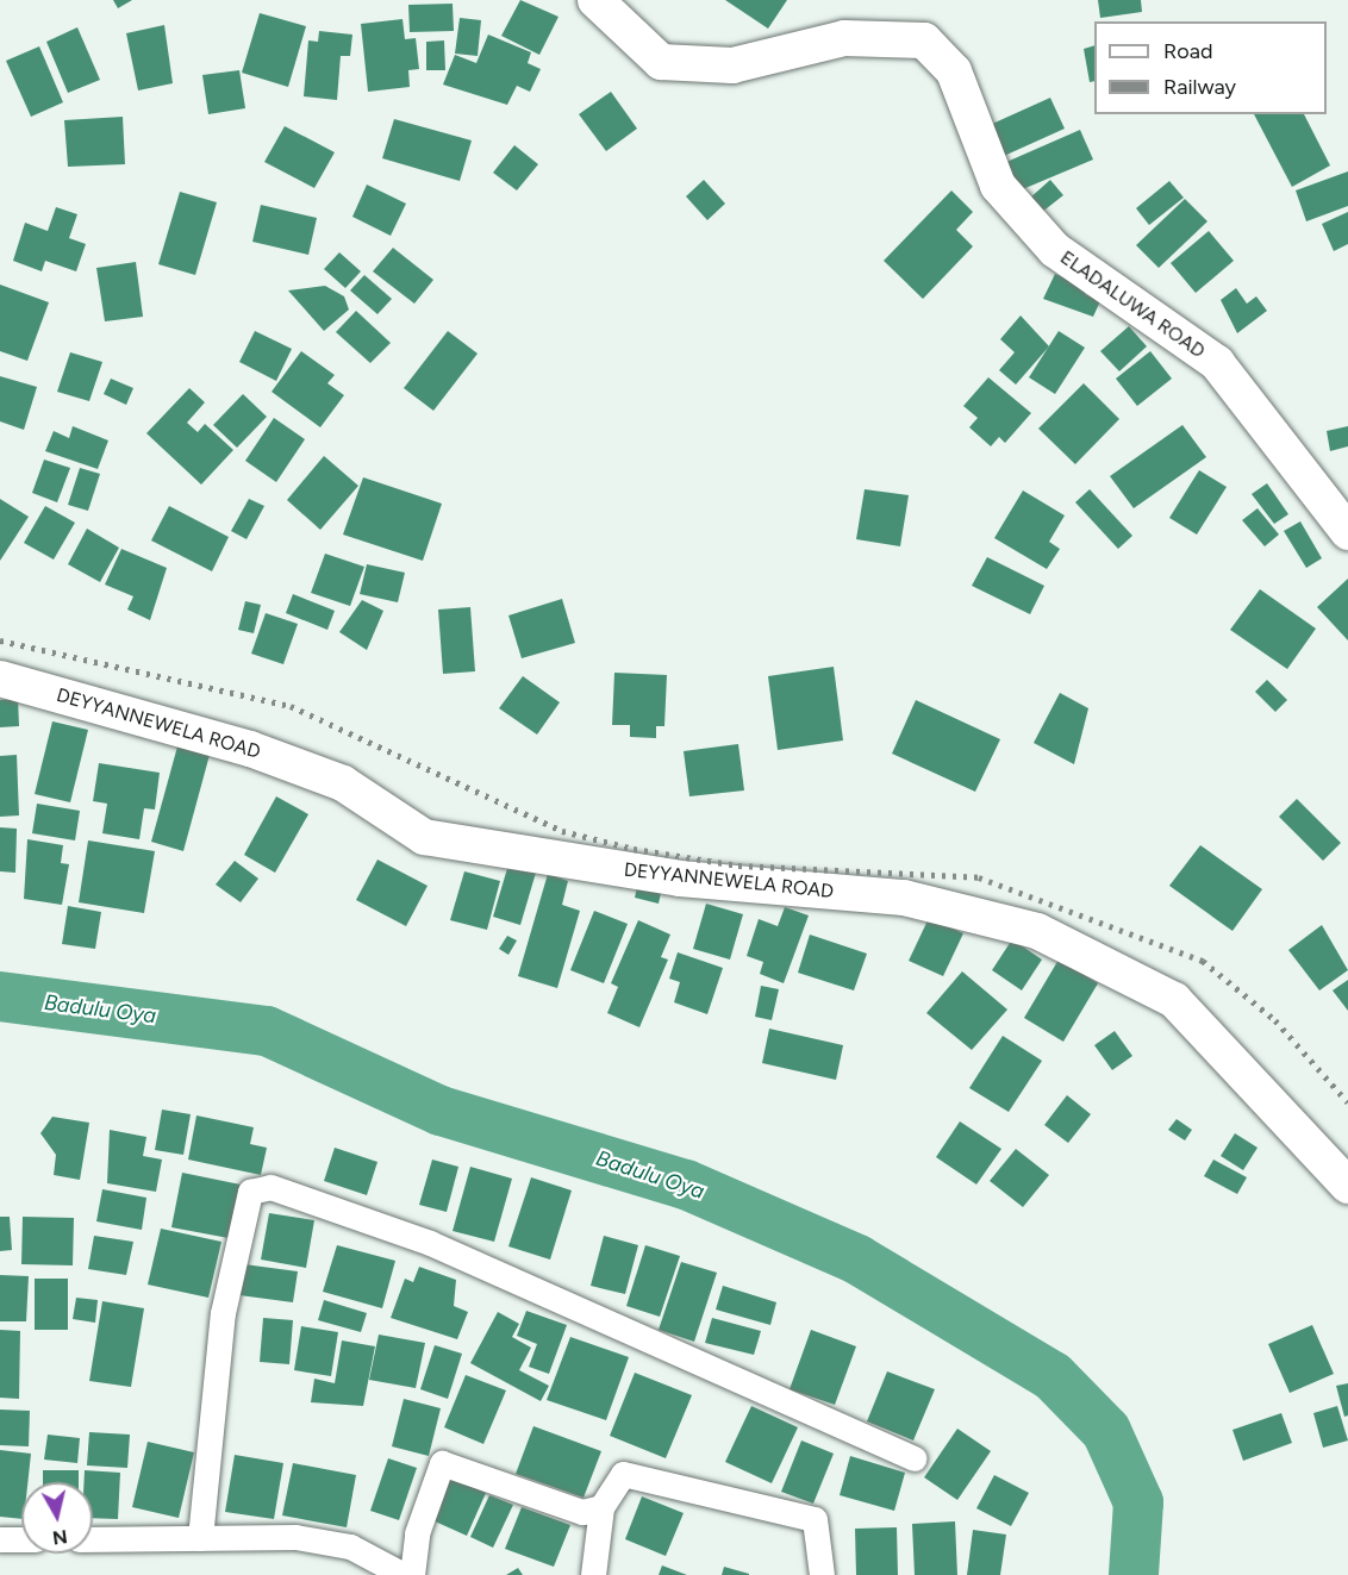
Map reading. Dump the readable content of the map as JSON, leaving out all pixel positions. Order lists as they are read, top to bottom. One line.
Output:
{"streets":{"street":["ELADALUWA ROAD","DEYYANNEWELA ROAD"]},"water":["Badulu Oya"],"legend":["Road","Railway"],"north":"bottom"}
